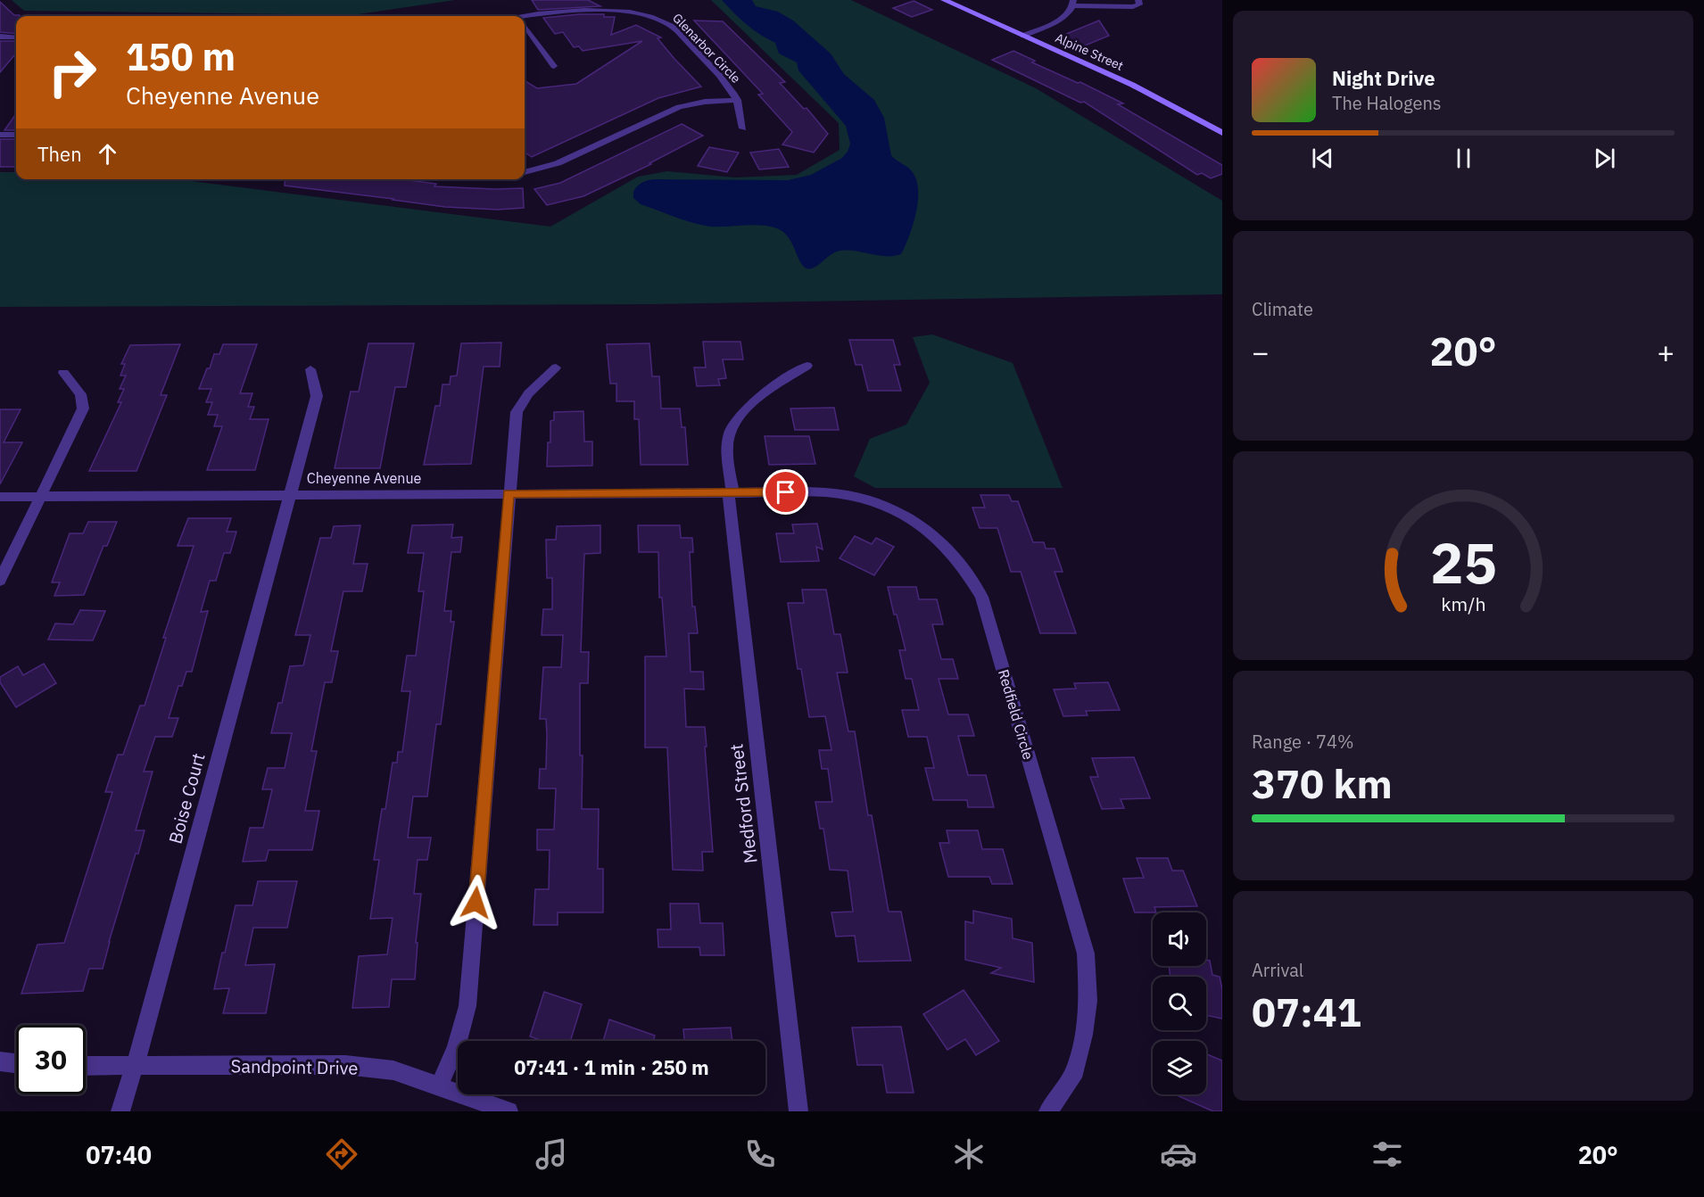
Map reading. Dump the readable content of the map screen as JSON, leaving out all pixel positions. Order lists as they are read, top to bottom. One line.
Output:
{"streets":{"street":["Glenarbor Circle","Alpine Street","Cheyenne Avenue","Redfield Circle","Boise Court","Medford Street","Sandpoint Drive"]},"crossings":[["Cheyenne Avenue","Redfield Circle"],["Cheyenne Avenue","Boise Court"],["Cheyenne Avenue","Medford Street"],["Redfield Circle","Medford Street"],["Boise Court","Sandpoint Drive"]],"page":{"turn":["150 m","Cheyenne Avenue"],"song":["Night Drive","The Halogens"],"then":"Then","tile":["Climate",["Range · 74%","370 km"],["Arrival","07:41"]],"heat":["−","20°","+"],"limit":"30","trip":"07:41 · 1 min · 250 m","tabs":["07:40","20°"],"gauge":["25","km/h"]}}
